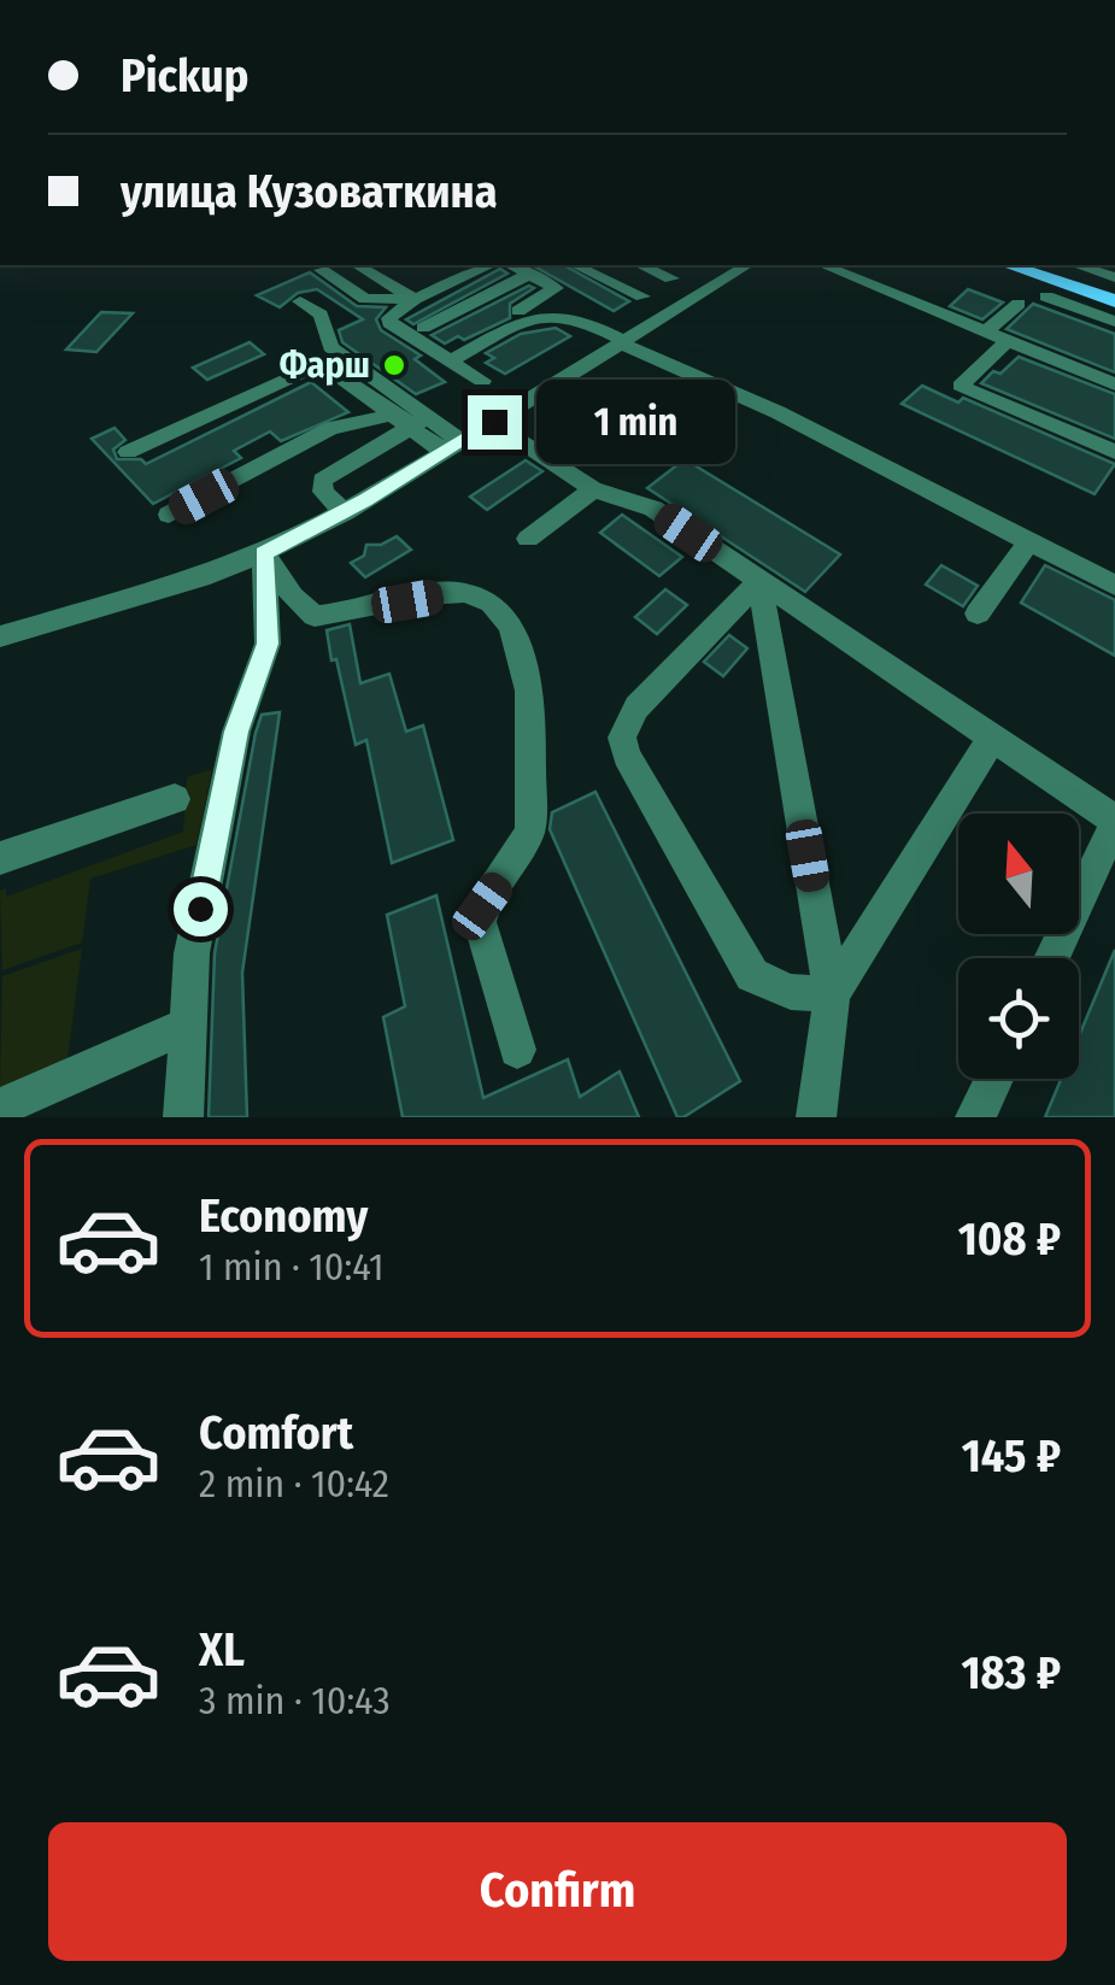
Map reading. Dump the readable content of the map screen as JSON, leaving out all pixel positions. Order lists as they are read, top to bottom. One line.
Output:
{"places":["Фарш"],"north":"top","page":{"banner":["Pickup","улица Кузоваткина"],"bubble":"1 min","list":[{"name":"Economy","note":"1 min · 10:41","value":"108 ₽"},{"name":"Comfort","note":"2 min · 10:42","value":"145 ₽"},{"name":"XL","note":"3 min · 10:43","value":"183 ₽"}],"buttons":"Confirm"}}
